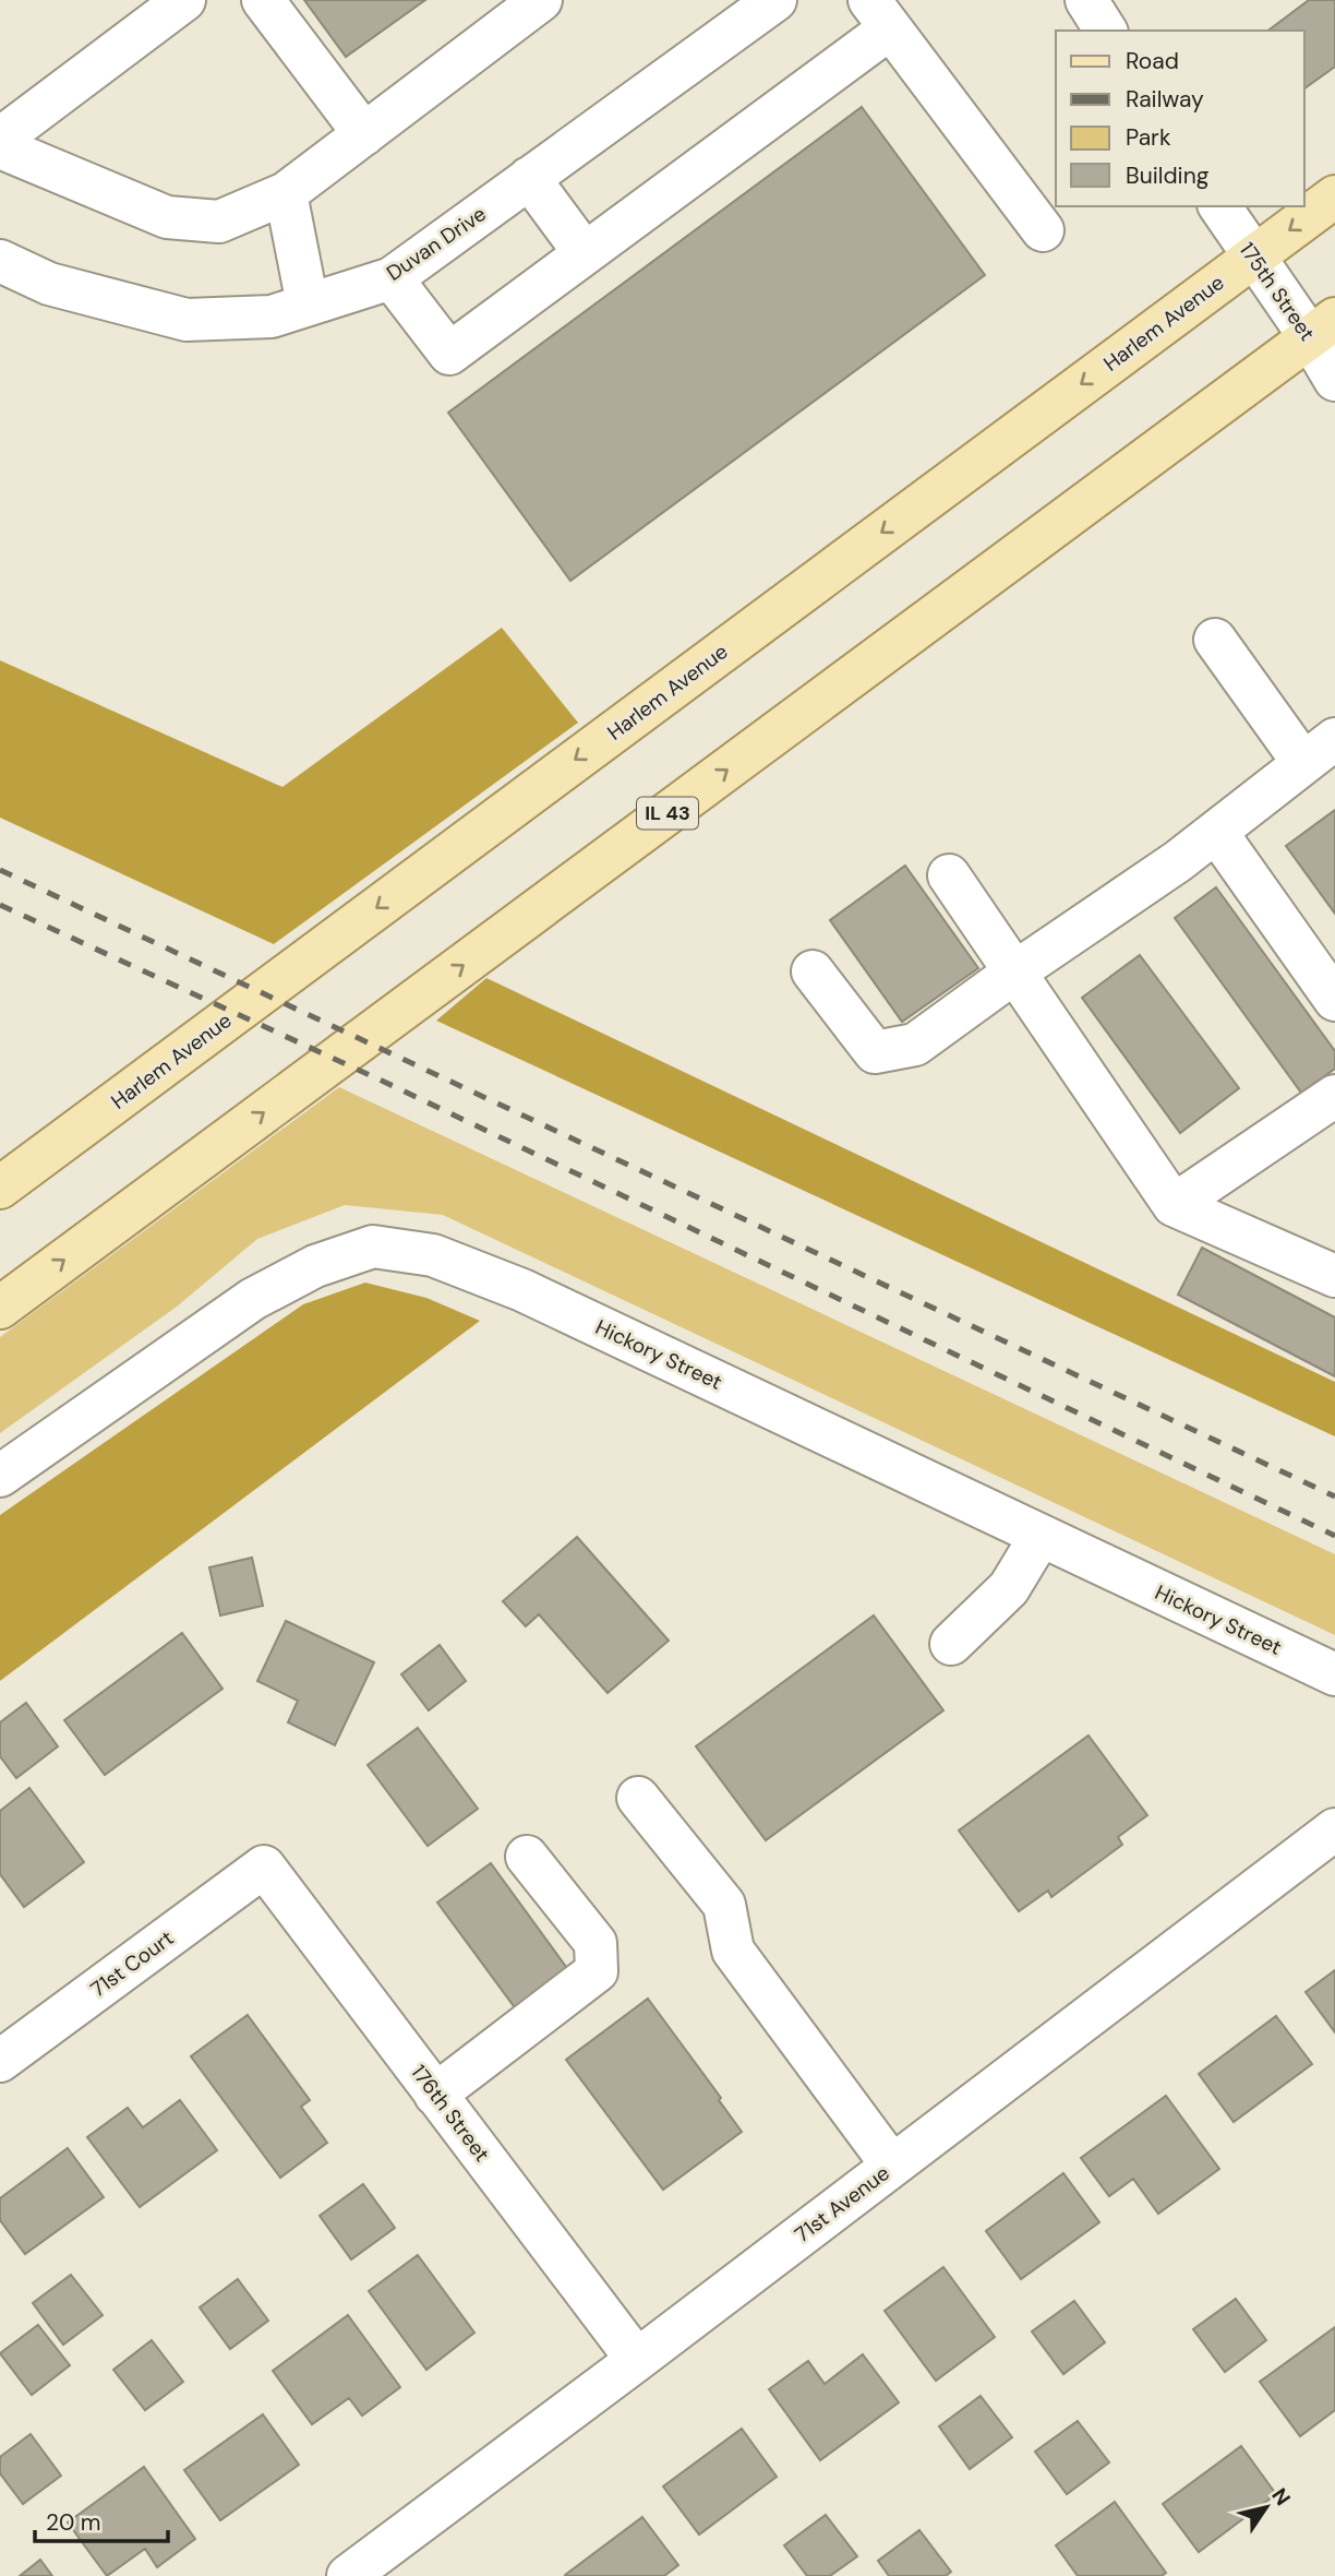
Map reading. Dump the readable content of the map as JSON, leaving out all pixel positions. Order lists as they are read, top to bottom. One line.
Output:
{"streets":{"main road":["Harlem Avenue","IL 43"],"street":["Duvan Drive","175th Street","Hickory Street","71st Court","176th Street","71st Avenue"]},"crossings":[["175th Street","Harlem Avenue"],["175th Street","IL 43"],["71st Court","176th Street"],["176th Street","71st Avenue"]],"legend":["Road","Railway","Park","Building"],"scale_bar":"20 m","north":"top right"}
